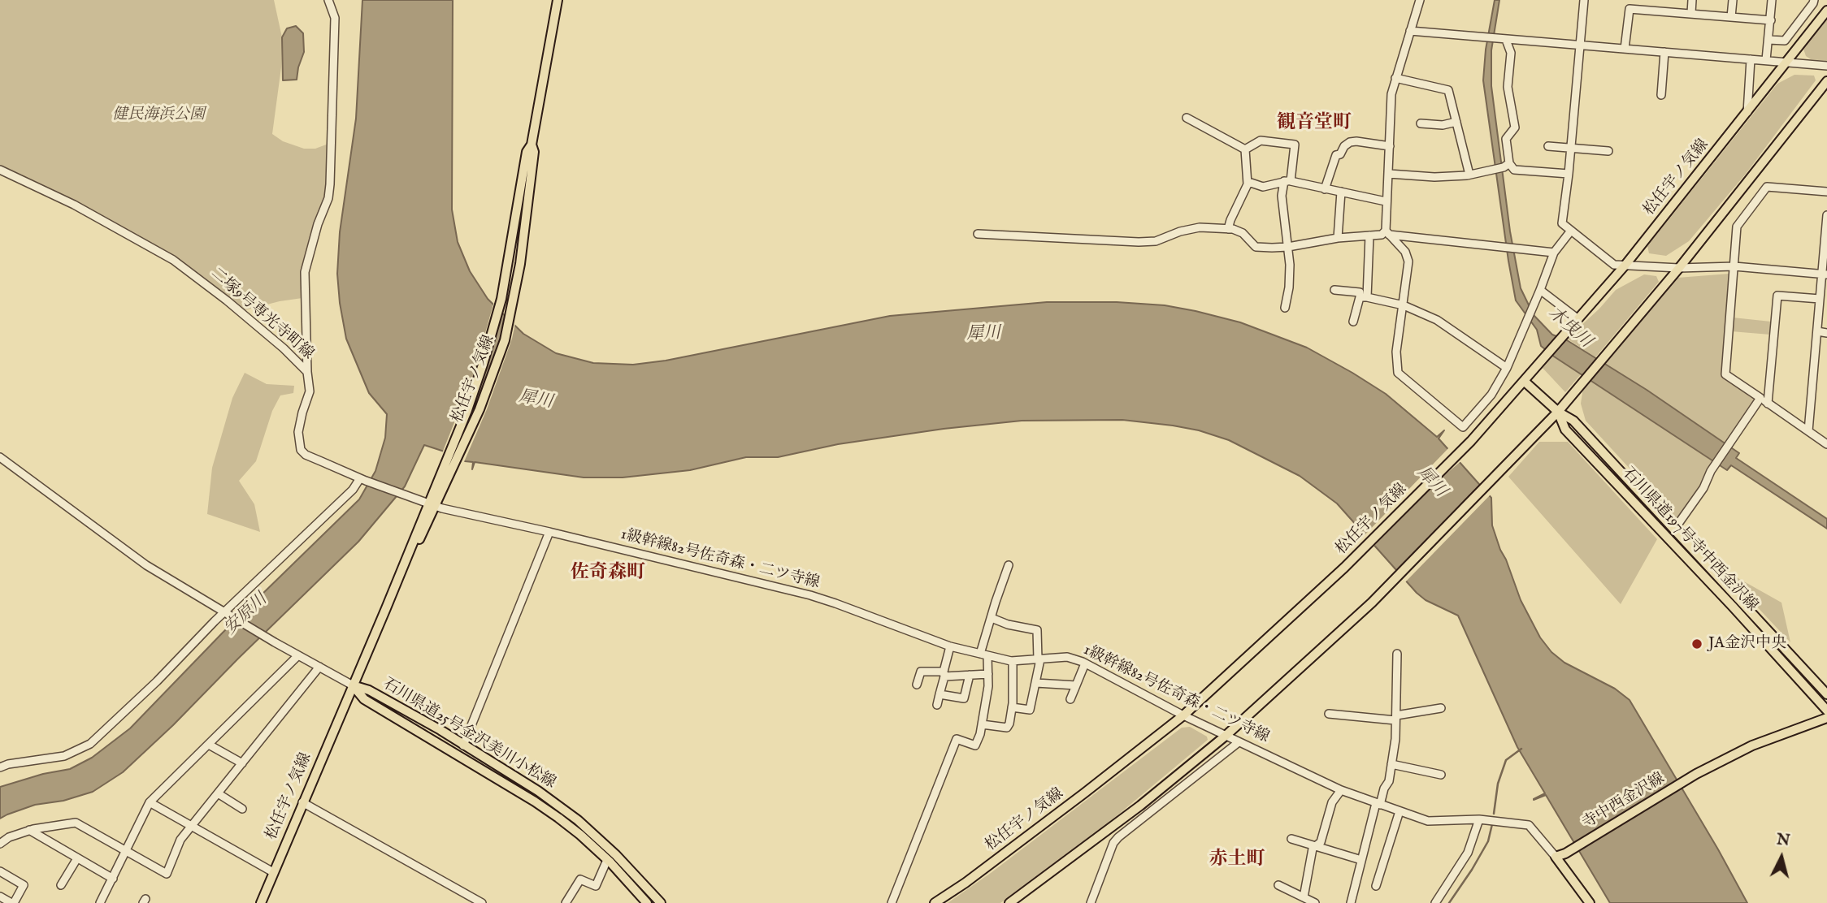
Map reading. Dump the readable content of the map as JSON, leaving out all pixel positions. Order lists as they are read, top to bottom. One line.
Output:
{"streets":{"main road":["松任宇ノ気線","石川県道197号寺中西金沢線","石川県道25号金沢美川小松線","寺中西金沢線"],"street":["二塚9号専光寺町線","1級幹線82号佐奇森・二ツ寺線"]},"crossings":[["松任宇ノ気線","二塚9号専光寺町線"],["松任宇ノ気線","石川県道197号寺中西金沢線"],["松任宇ノ気線","1級幹線82号佐奇森・二ツ寺線"],["松任宇ノ気線","石川県道25号金沢美川小松線"],["二塚9号専光寺町線","1級幹線82号佐奇森・二ツ寺線"],["1級幹線82号佐奇森・二ツ寺線","寺中西金沢線"]],"districts":["観音堂町","佐奇森町","赤土町"],"water":["木曳川","犀川","安原川"],"parks":["健民海浜公園"],"places":["JA金沢中央"],"north":"top"}
